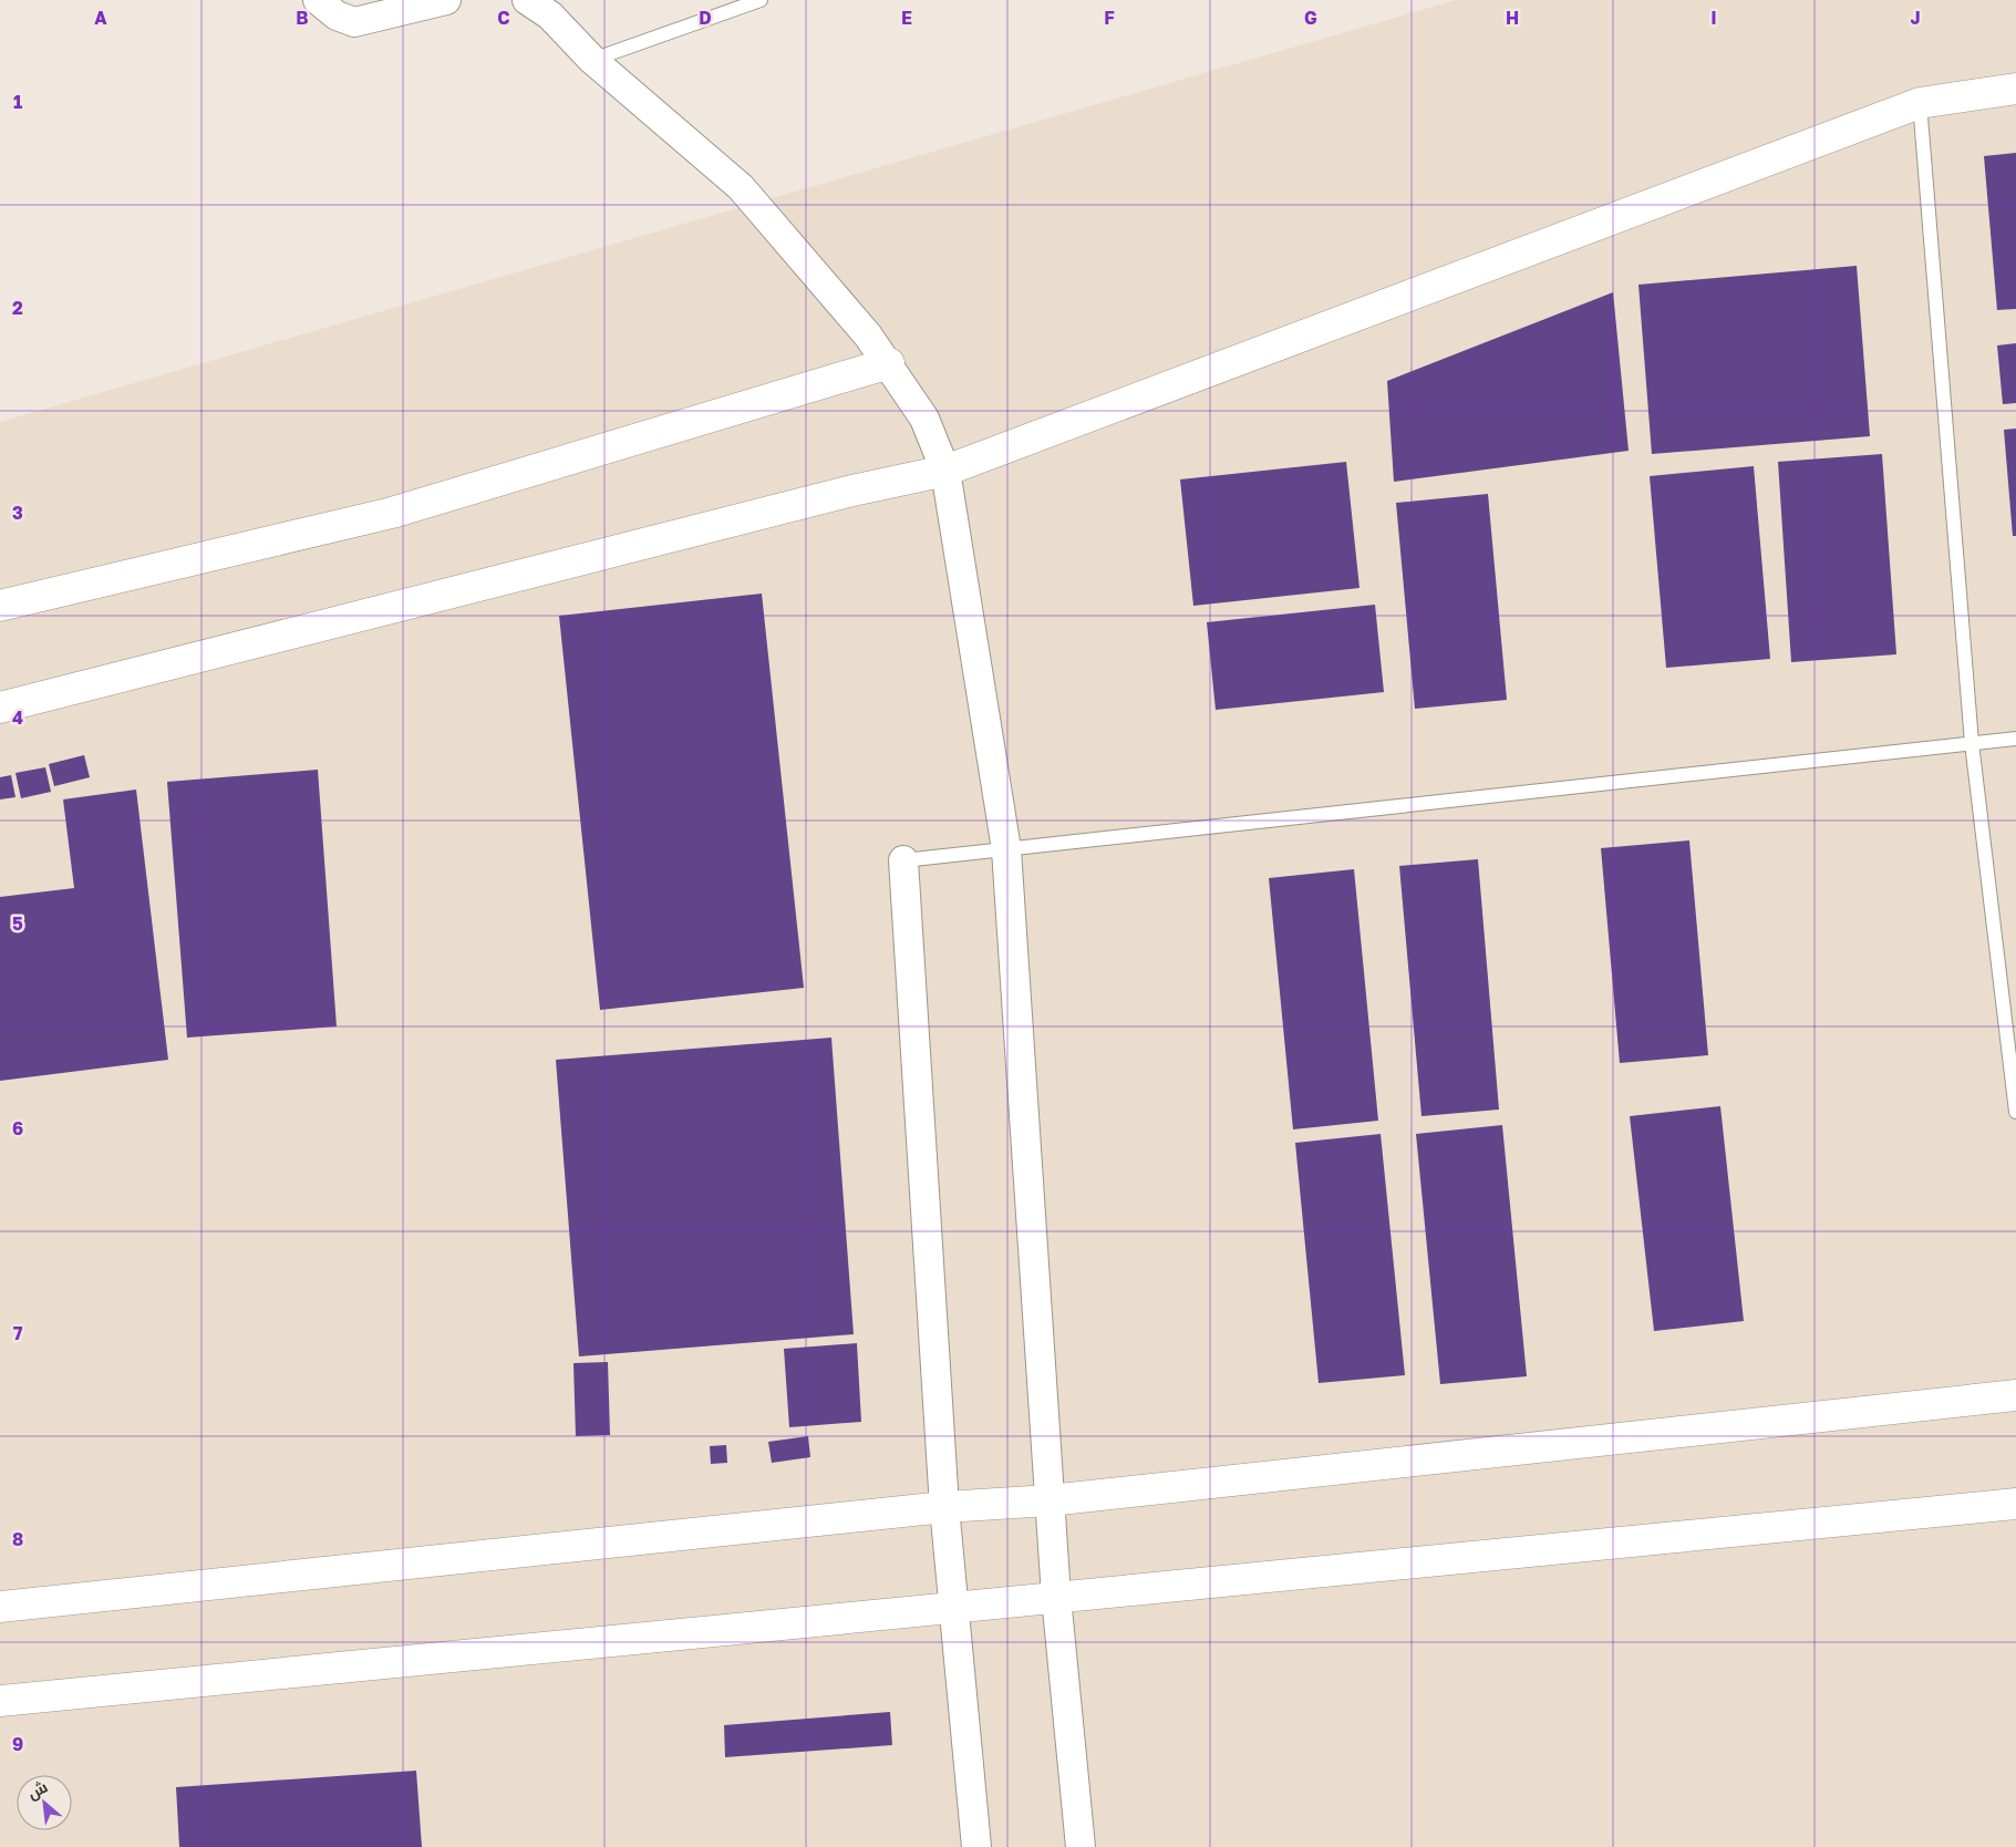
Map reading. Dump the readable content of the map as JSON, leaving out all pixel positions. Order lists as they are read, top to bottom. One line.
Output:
{"north":"top left","grid":{"columns":["A","B","C","D","E","F","G","H","I","J"],"rows":["1","2","3","4","5","6","7","8","9"]}}
